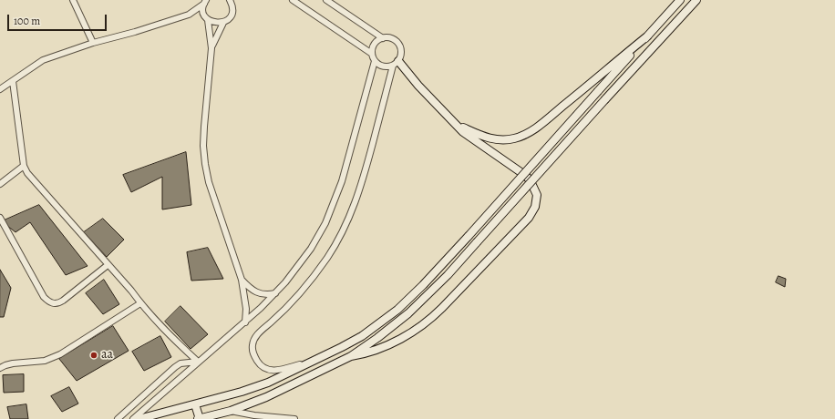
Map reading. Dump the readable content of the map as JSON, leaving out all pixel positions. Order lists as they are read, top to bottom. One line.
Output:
{"places":["aa"],"scale_bar":"100 m"}
